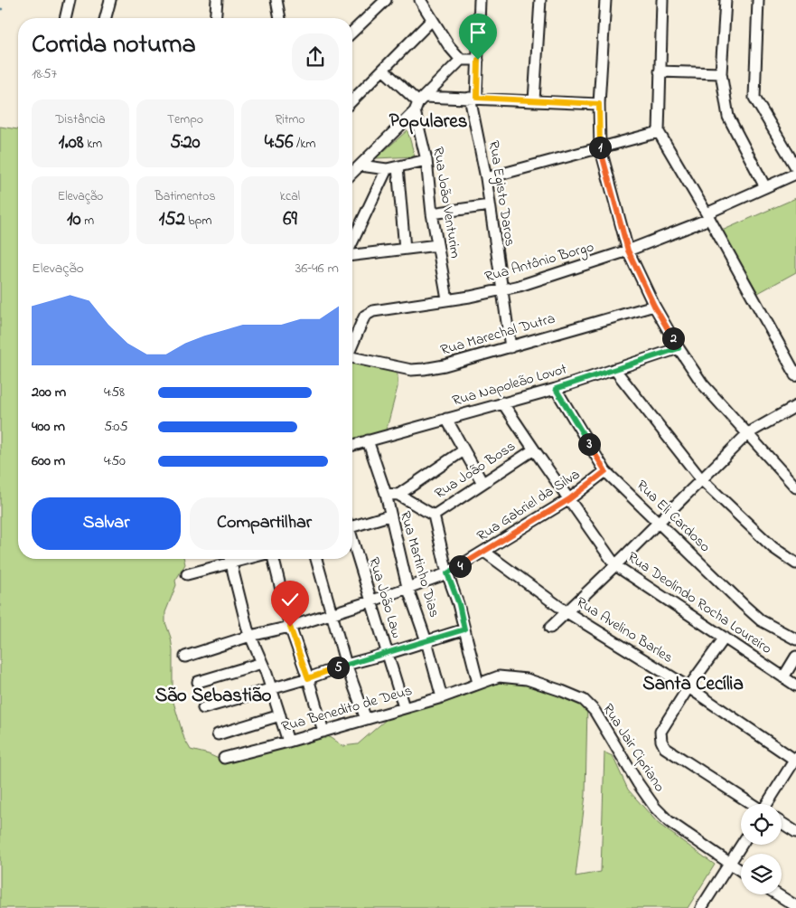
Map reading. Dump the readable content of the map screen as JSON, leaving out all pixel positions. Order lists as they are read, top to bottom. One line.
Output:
{"streets":{"street":["Rua Egisto Daros","Rua João Venturim","Rua Antônio Borgo","Rua Marechal Dutra","Rua Napoleão Lovot","Rua João Boss","Rua Gabriel da Silva","Rua Eli Cardoso","Rua Martinho Dias","Rua João Law","Rua Deolindo Rocha Loureiro","Rua Avelino Barles","Rua Benedito de Deus","Rua Jair Cipriano"]},"crossings":[["Rua Egisto Daros","Rua Antônio Borgo"],["Rua Egisto Daros","Rua Marechal Dutra"],["Rua João Venturim","Rua Antônio Borgo"],["Rua Napoleão Lovot","Rua Eli Cardoso"],["Rua Napoleão Lovot","Rua Martinho Dias"],["Rua Napoleão Lovot","Rua Deolindo Rocha Loureiro"],["Rua João Boss","Rua Deolindo Rocha Loureiro"],["Rua Gabriel da Silva","Rua Eli Cardoso"],["Rua Gabriel da Silva","Rua Martinho Dias"],["Rua Gabriel da Silva","Rua João Law"],["Rua Gabriel da Silva","Rua Deolindo Rocha Loureiro"],["Rua Gabriel da Silva","Rua Avelino Barles"],["Rua Martinho Dias","Rua Benedito de Deus"],["Rua João Law","Rua Benedito de Deus"],["Rua Benedito de Deus","Rua Jair Cipriano"]],"districts":["Populares","Santa Cecília","São Sebastião"],"page":{"heading":["Corrida noturna","18:57"],"stats":[["Distância","1.08 km"],["Tempo","5:20"],["Ritmo","4:56 /km"],["Elevação","10 m"],["Batimentos","152 bpm"],["kcal","69"]],"pins":["1","2","3","4","5"],"chart":["Elevação","36–46 m"],"list":[{"name":"200 m","note":"4:58"},{"name":"400 m","note":"5:05"},{"name":"600 m","note":"4:50"}],"buttons":["Salvar","Compartilhar"]}}
